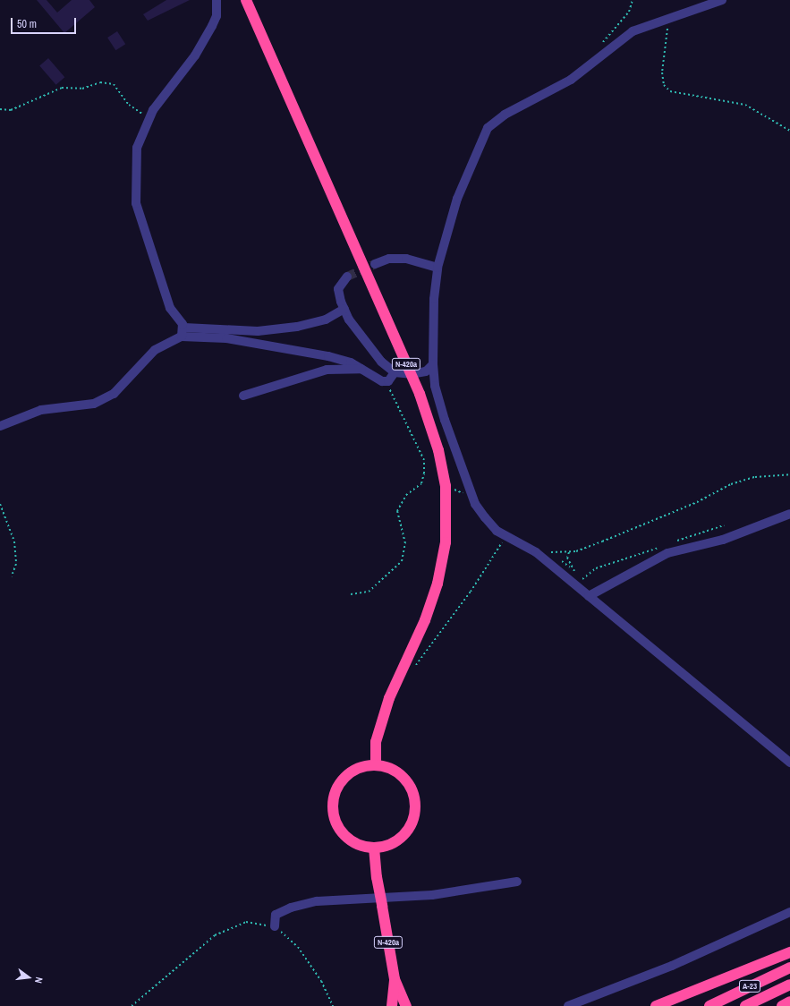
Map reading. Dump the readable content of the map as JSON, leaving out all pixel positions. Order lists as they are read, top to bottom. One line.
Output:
{"streets":{"highway":["N-420a","A-23"]},"scale_bar":"50 m","north":"right"}
